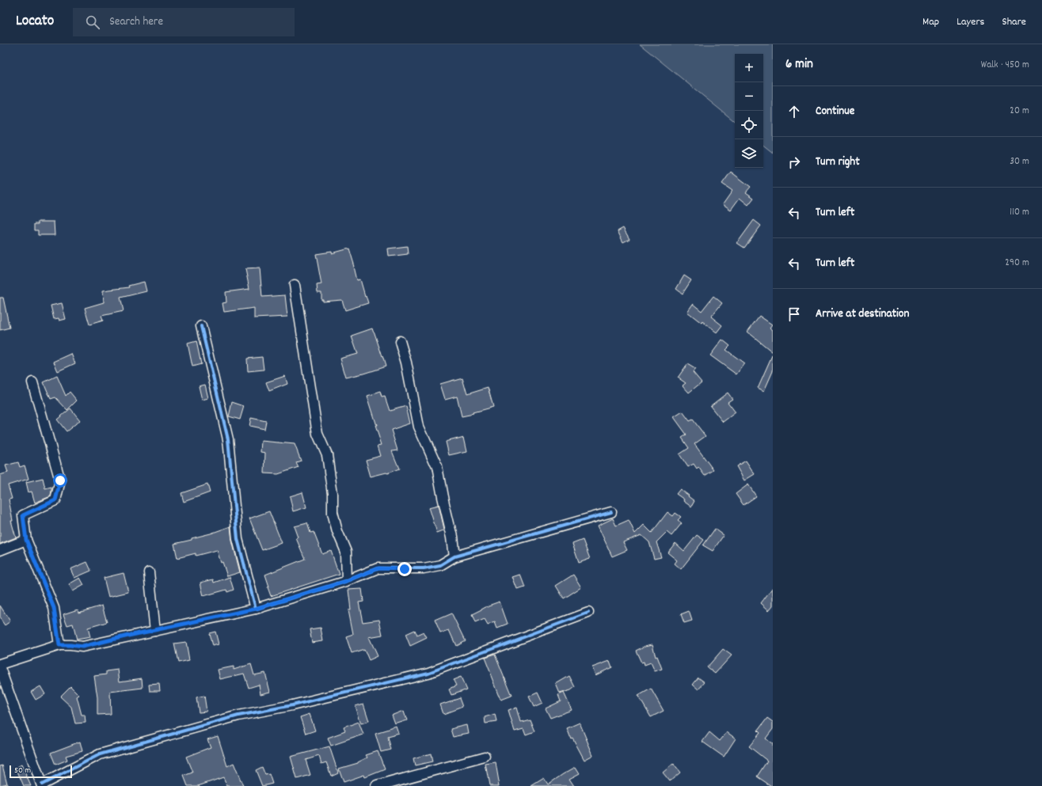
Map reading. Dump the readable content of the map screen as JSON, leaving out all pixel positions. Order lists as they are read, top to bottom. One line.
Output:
{"scale_bar":"50 m","page":{"header":"Locato","search":"Search here","nav":["Map","Layers","Share"],"heading":["6 min","Walk · 450 m"],"map_buttons":["+","−"],"list":[["Continue","20 m"],["Turn right","30 m"],["Turn left","110 m"],["Turn left","290 m"],"Arrive at destination"],"scale":"50 m"}}
